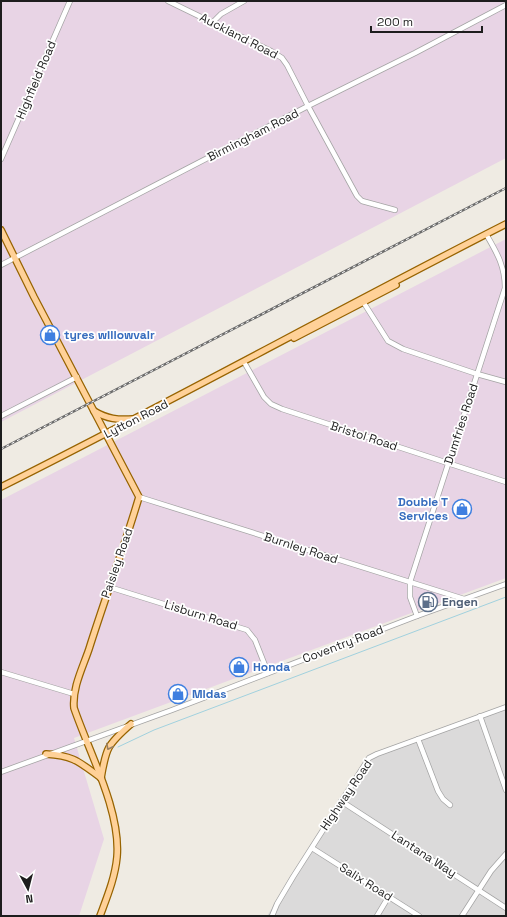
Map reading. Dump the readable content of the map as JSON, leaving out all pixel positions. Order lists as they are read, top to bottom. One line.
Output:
{"streets":{"main road":["Lytton Road","Paisley Road"],"street":["Auckland Road","Highfield Road","Birmingham Road","Dumfries Road","Bristol Road","Burnley Road","Lisburn Road","Coventry Road","Highway Road","Lantana Way","Salix Road"]},"crossings":[["Auckland Road","Birmingham Road"],["Lytton Road","Dumfries Road"],["Lytton Road","Bristol Road"],["Dumfries Road","Bristol Road"],["Dumfries Road","Burnley Road"],["Dumfries Road","Coventry Road"],["Burnley Road","Paisley Road"],["Burnley Road","Coventry Road"],["Paisley Road","Lisburn Road"],["Paisley Road","Coventry Road"],["Lisburn Road","Coventry Road"],["Highway Road","Lantana Way"],["Highway Road","Salix Road"]],"places":{"shop":["tyres willowvalr","Double T Services","Honda","Midas"],"fuel station":["Engen"]},"scale_bar":"200 m","north":"bottom"}
